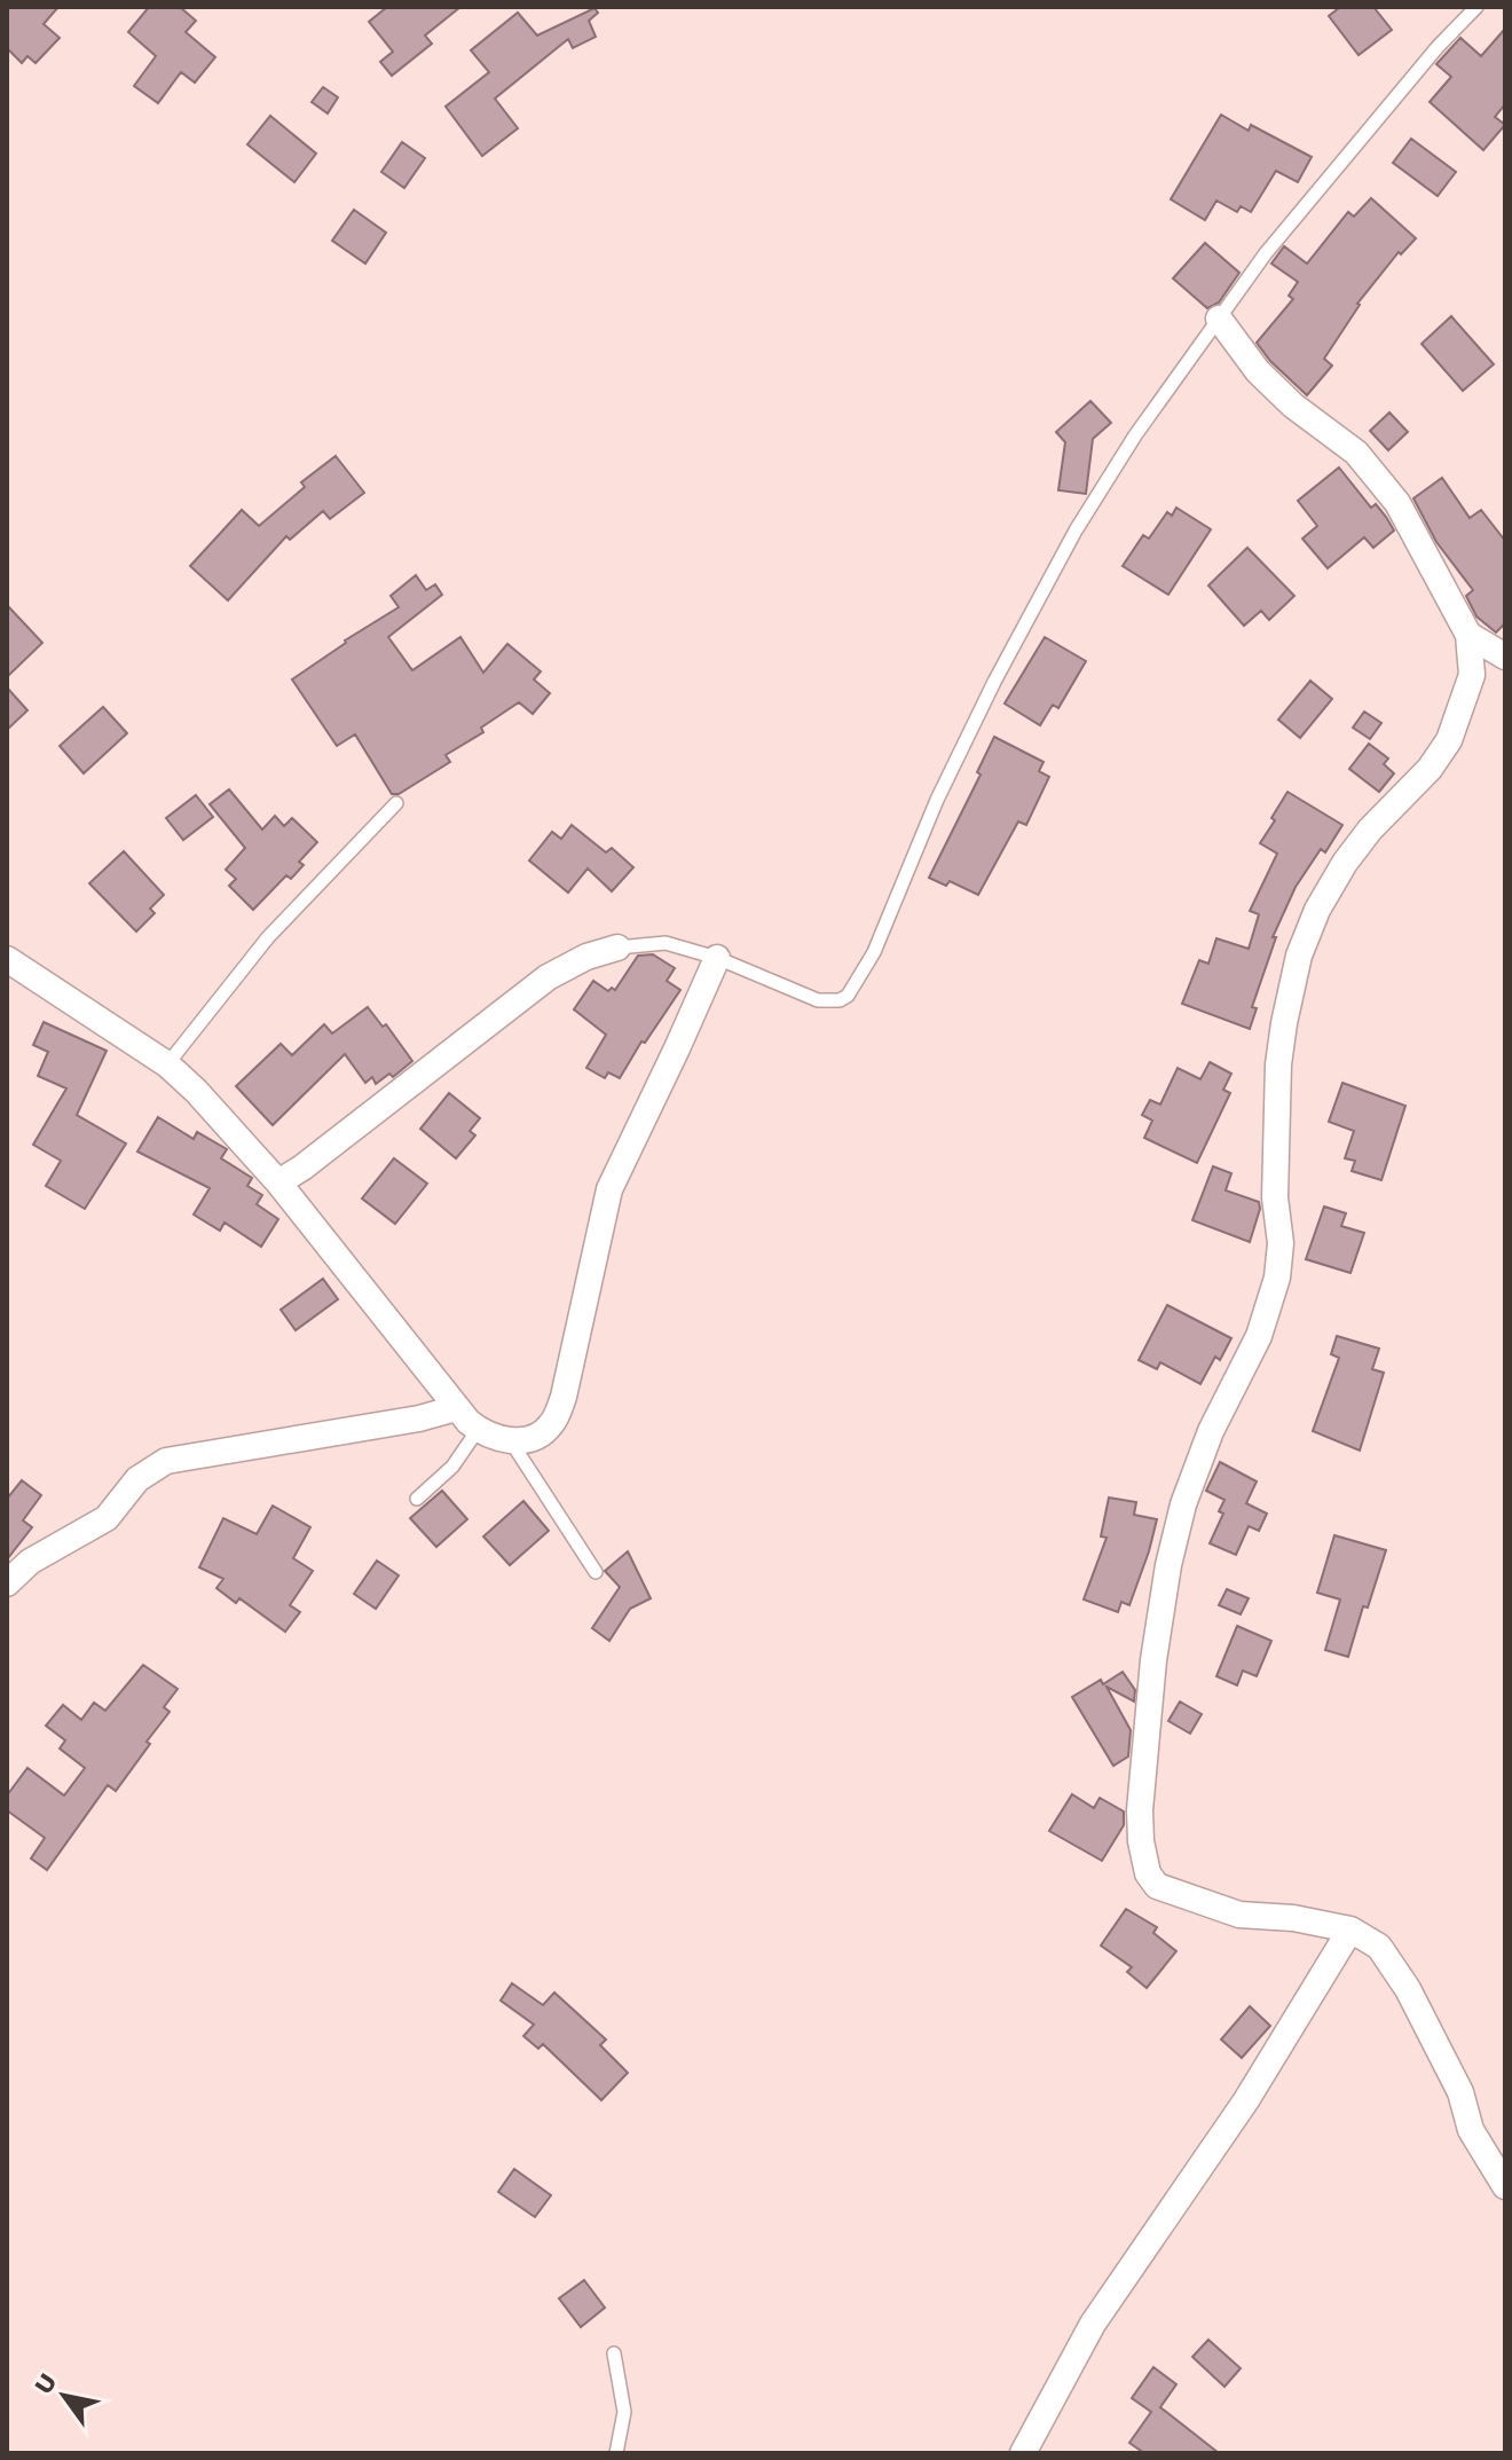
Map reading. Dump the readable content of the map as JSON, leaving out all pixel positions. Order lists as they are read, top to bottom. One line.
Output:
{"north":"top left"}
